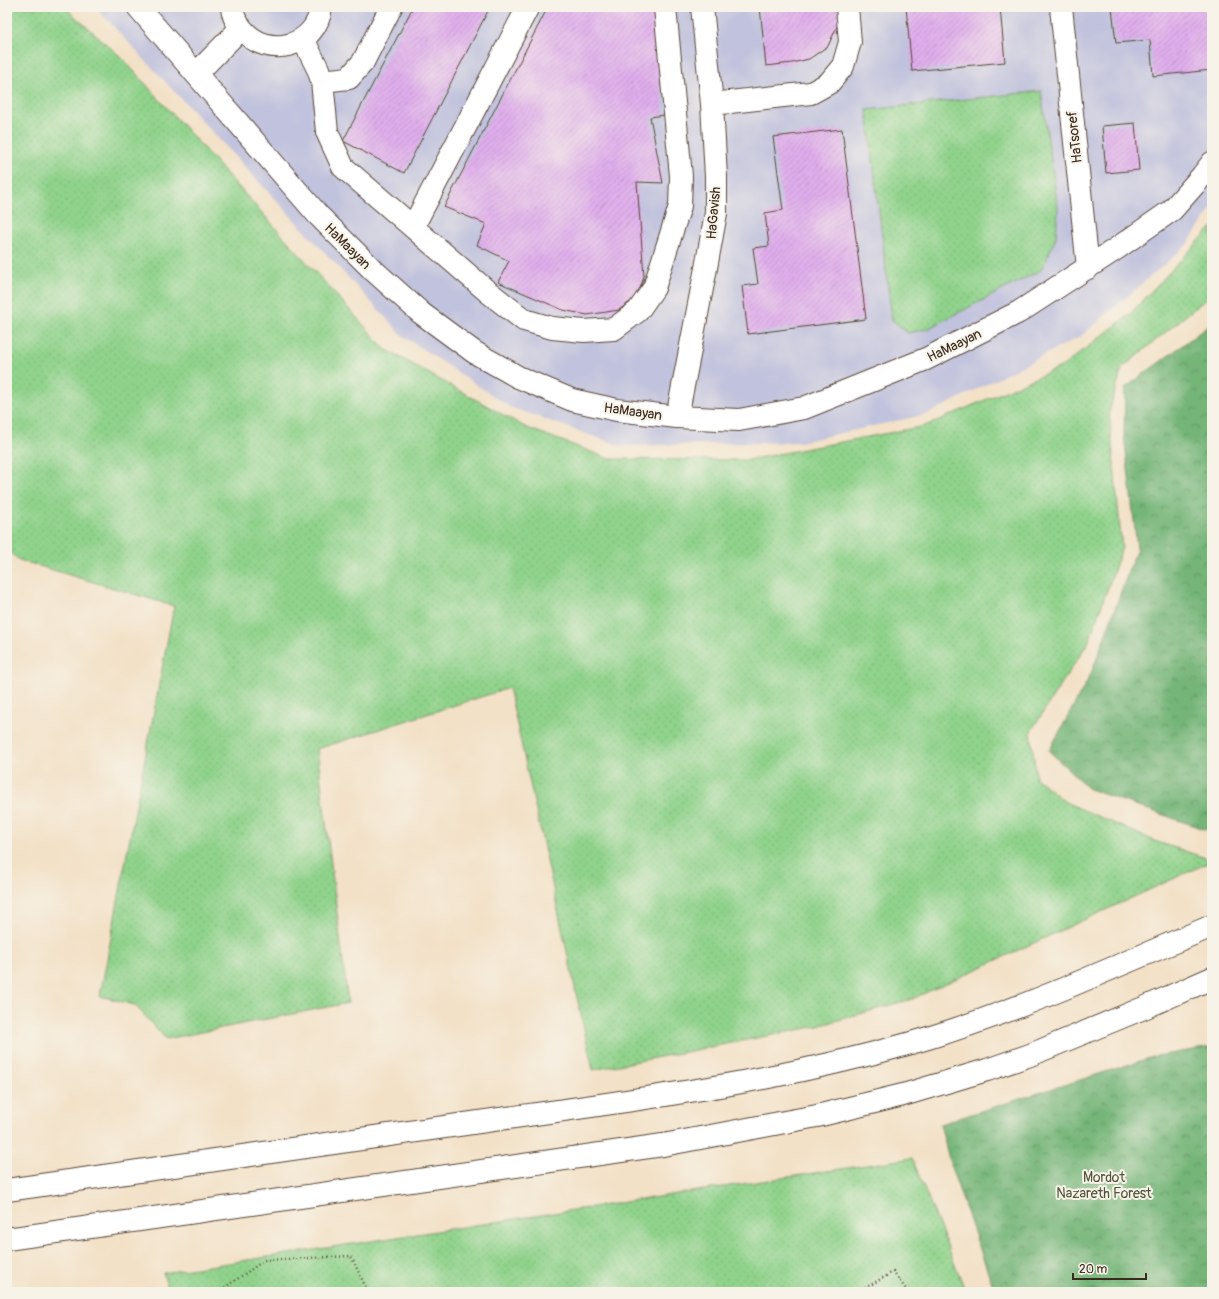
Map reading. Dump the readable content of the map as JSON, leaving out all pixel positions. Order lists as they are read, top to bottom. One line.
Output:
{"streets":{"main road":["HaTsoref","HaGavish","HaMaayan"]},"crossings":[["HaTsoref","HaMaayan"],["HaGavish","HaMaayan"]],"parks":["Mordot Nazareth Forest"],"scale_bar":"20 m"}
